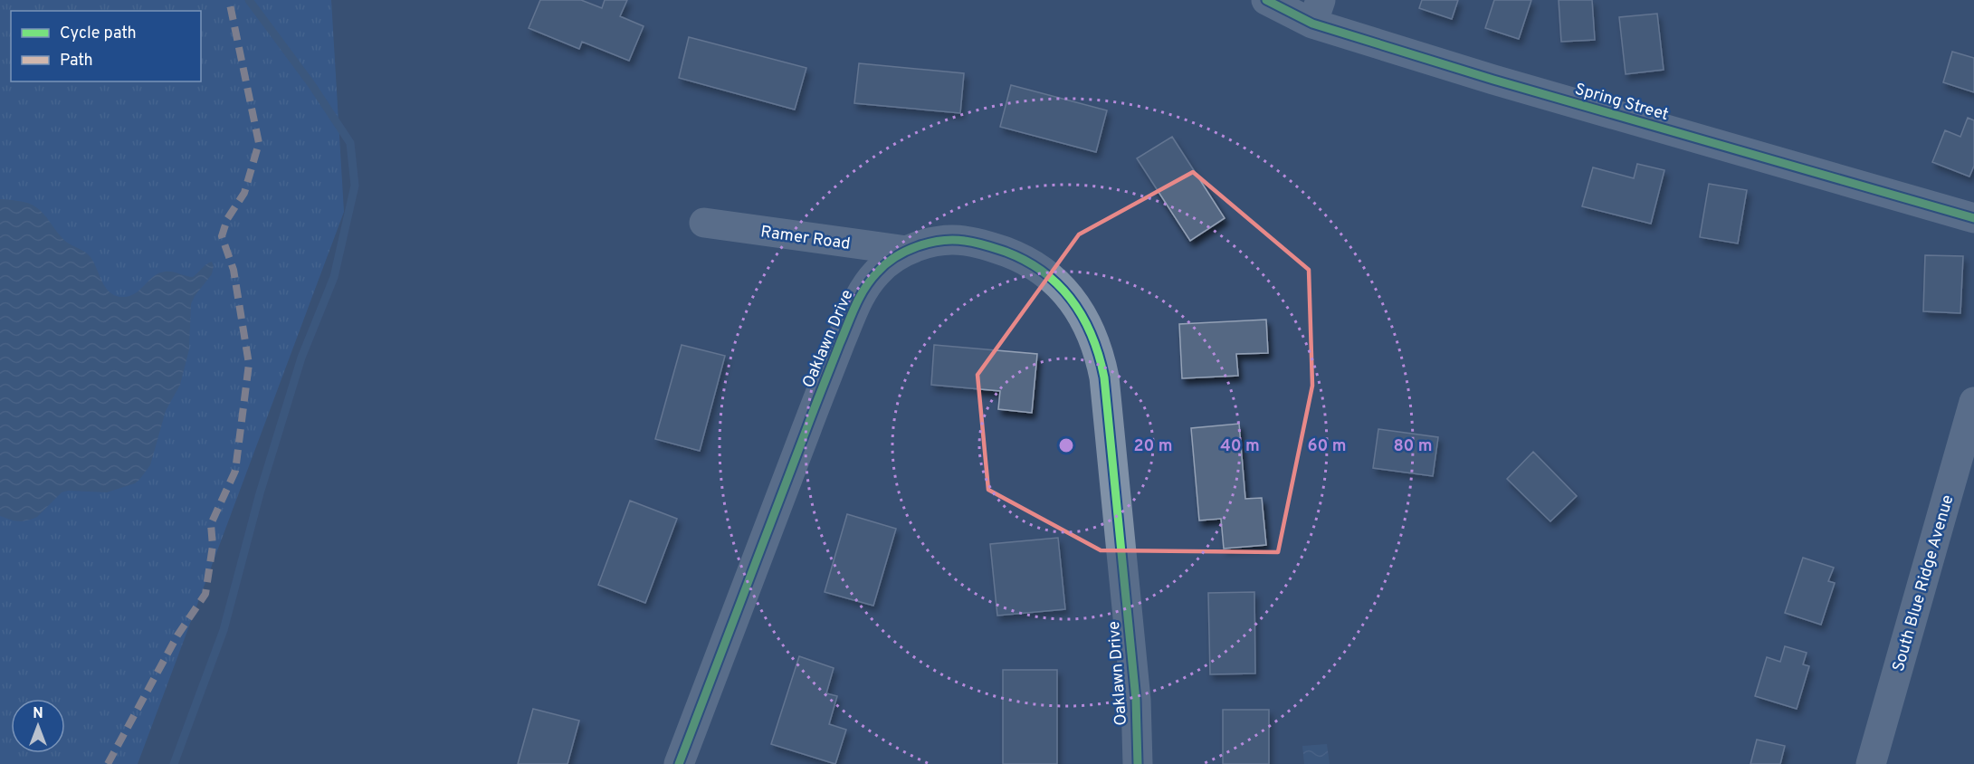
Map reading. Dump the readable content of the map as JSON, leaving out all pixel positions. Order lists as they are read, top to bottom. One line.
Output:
{"streets":{"street":["Spring Street","Ramer Road","Oaklawn Drive","South Blue Ridge Avenue"]},"crossings":[["Ramer Road","Oaklawn Drive"]],"legend":["Cycle path","Path"],"north":"top","rings":["20 m","40 m","60 m","80 m"]}
